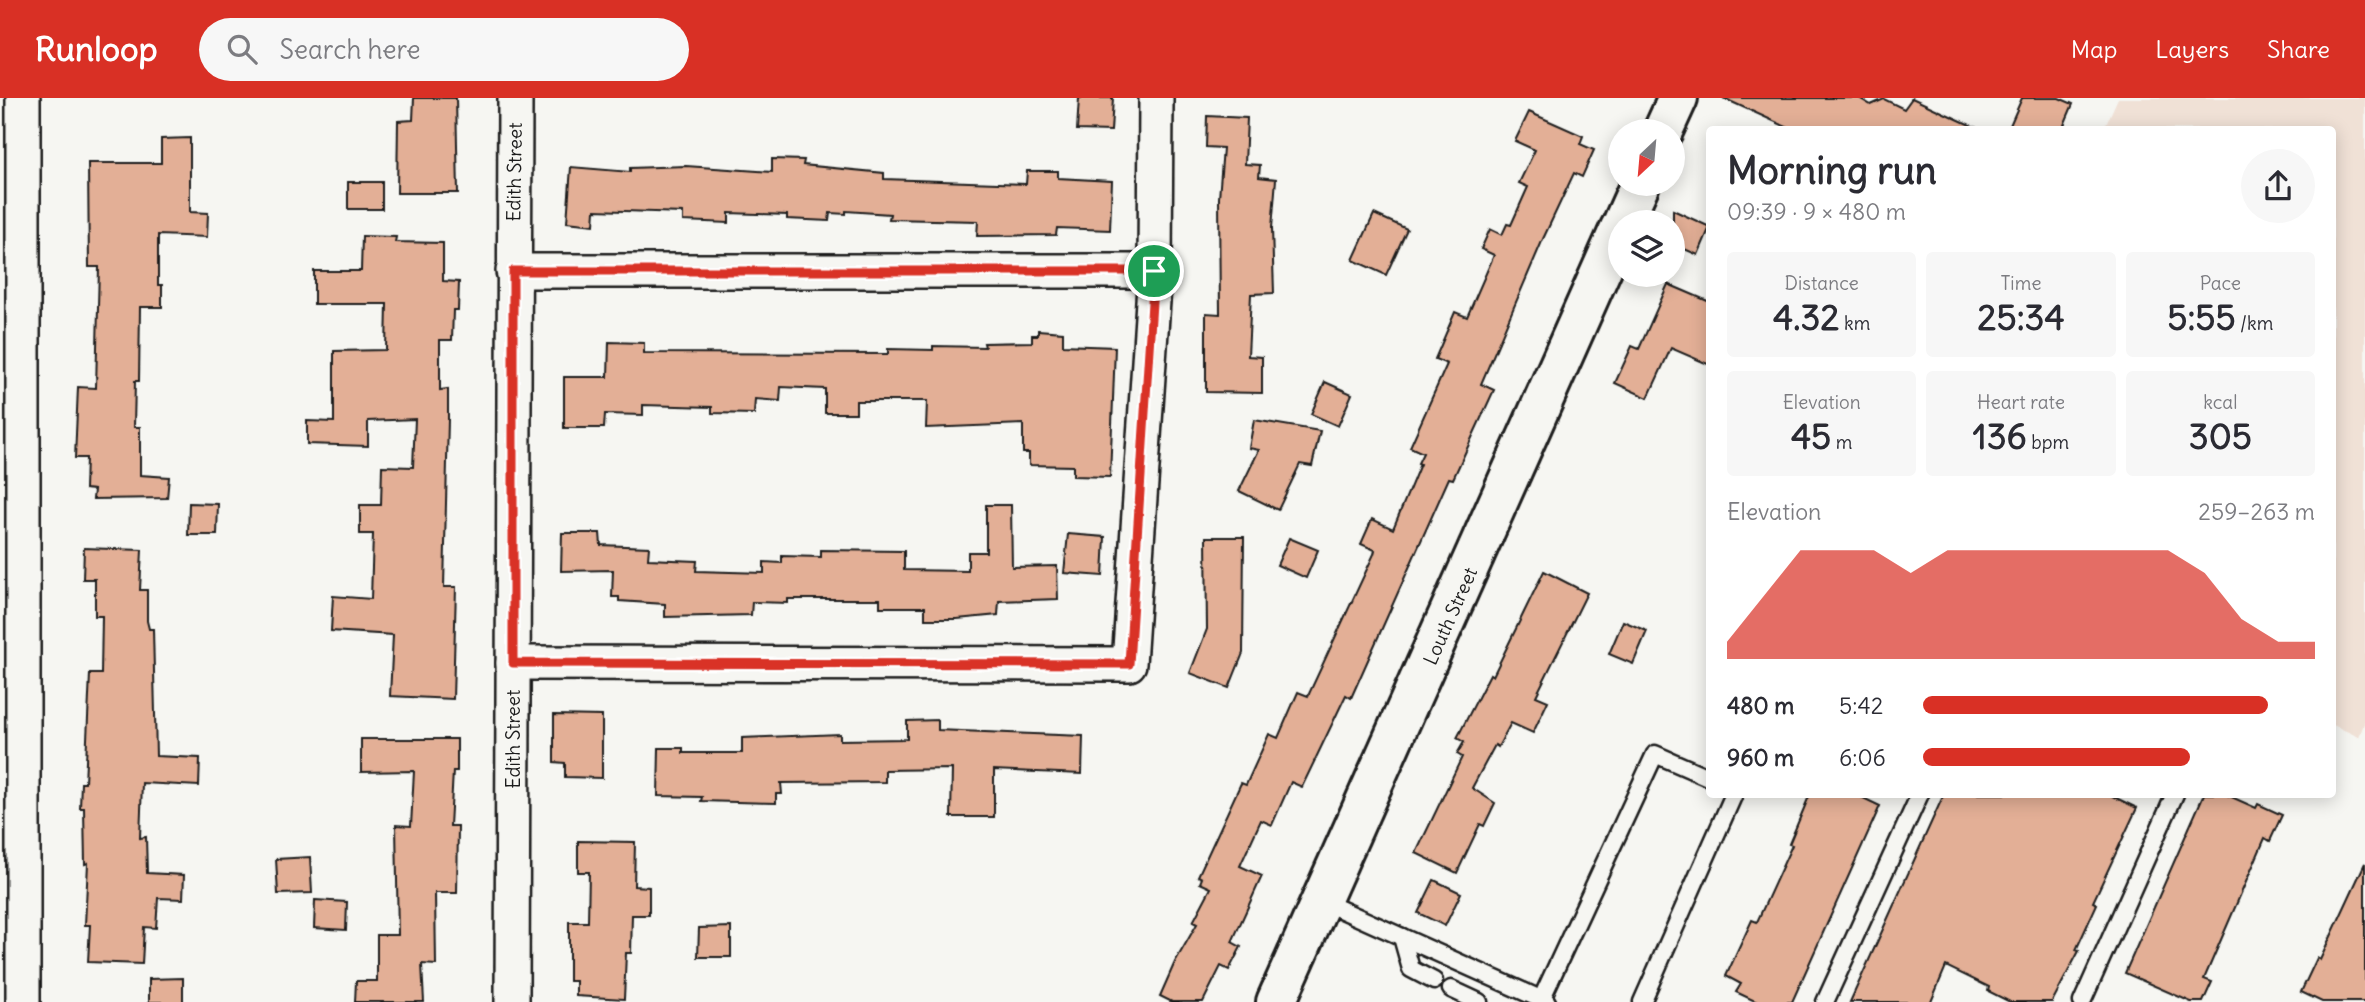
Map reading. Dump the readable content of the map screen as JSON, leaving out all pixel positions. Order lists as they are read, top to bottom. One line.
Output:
{"streets":{"main road":["Louth Street"],"street":["Edith Street"]},"north":"bottom left","page":{"header":"Runloop","search":"Search here","nav":["Map","Layers","Share"],"heading":["Morning run","09:39 · 9 × 480 m"],"stats":[["Distance","4.32 km"],["Time","25:34"],["Pace","5:55 /km"],["Elevation","45 m"],["Heart rate","136 bpm"],["kcal","305"]],"chart":["Elevation","259–263 m"],"list":[{"name":"480 m","note":"5:42"},{"name":"960 m","note":"6:06"}]}}
